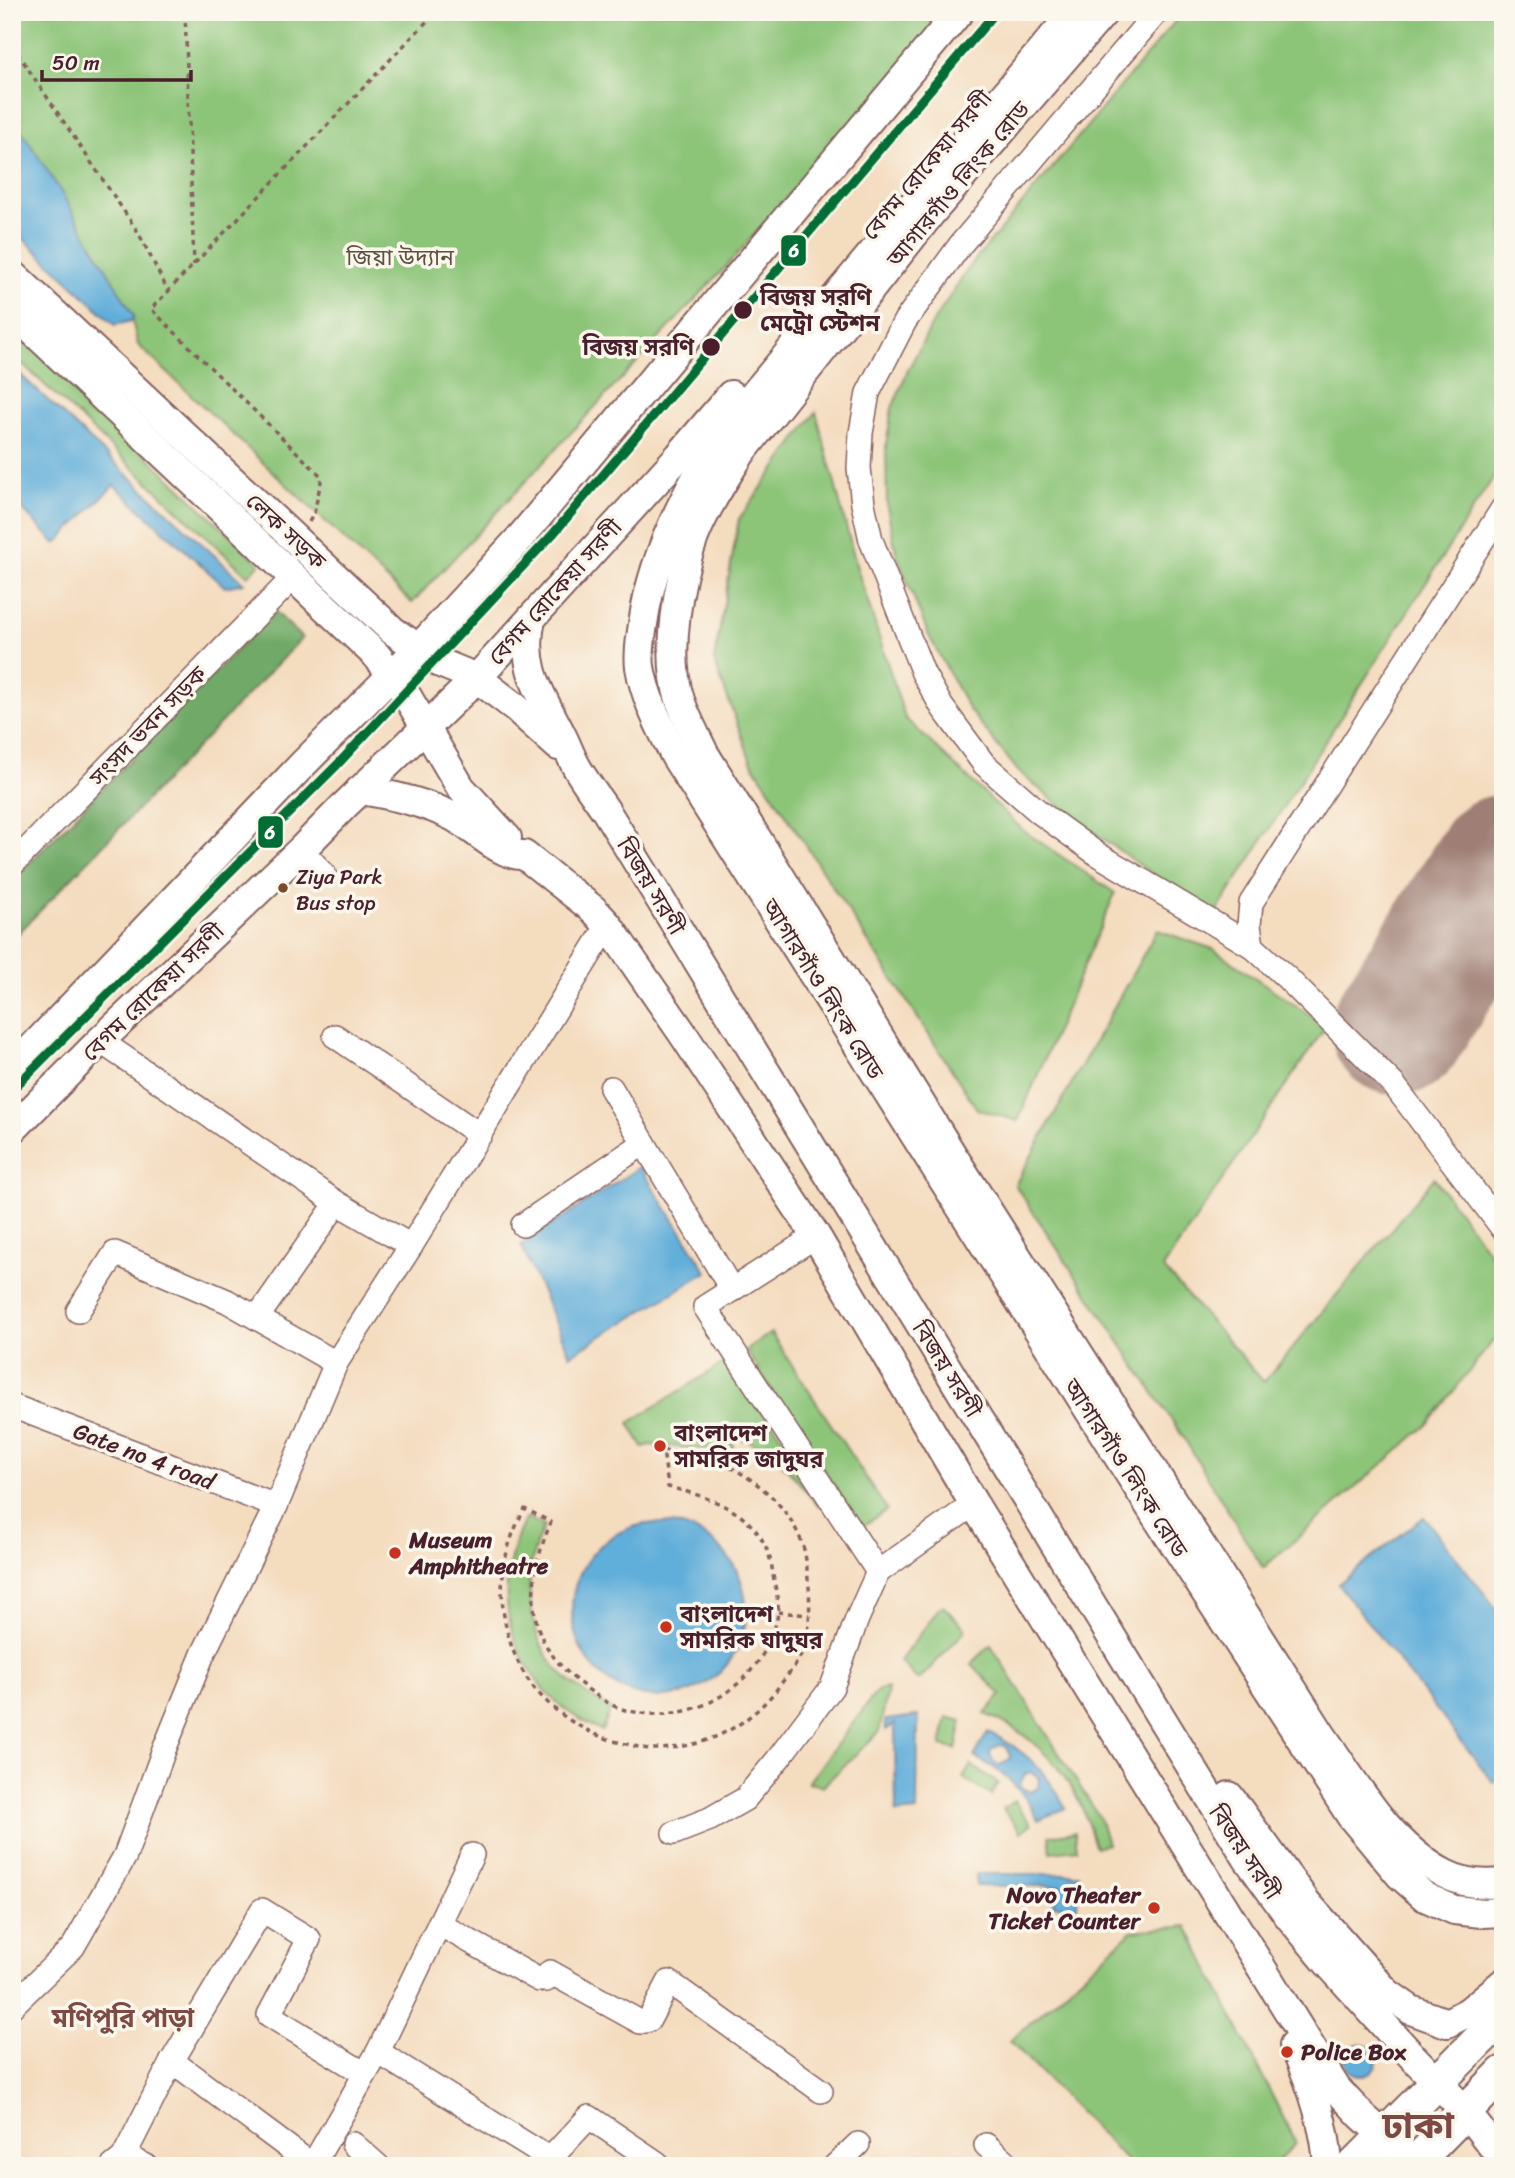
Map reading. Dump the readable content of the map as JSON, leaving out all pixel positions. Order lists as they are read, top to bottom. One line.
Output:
{"streets":{"main road":["বেগম রোকেয়া সরণী","আগারগাঁও লিংক রোড","লেক সড়ক","বিজয় সরণী"],"street":["সংসদ ভবন সড়ক","Gate no 4 road"]},"crossings":[["বেগম রোকেয়া সরণী","লেক সড়ক"],["বেগম রোকেয়া সরণী","বিজয় সরণী"],["লেক সড়ক","বিজয় সরণী"]],"districts":["মণিপুরি পাড়া","ঢাকা"],"parks":["জিয়া উদ্যান"],"places":["বিজয় সরণি মেট্রো স্টেশন","বিজয় সরণি","Ziya Park Bus stop","বাংলাদেশ সামরিক জাদুঘর","Museum Amphitheatre","বাংলাদেশ সামরিক যাদুঘর","Novo Theater Ticket Counter","Police Box"],"lines":["transit line 6"],"scale_bar":"50 m"}
